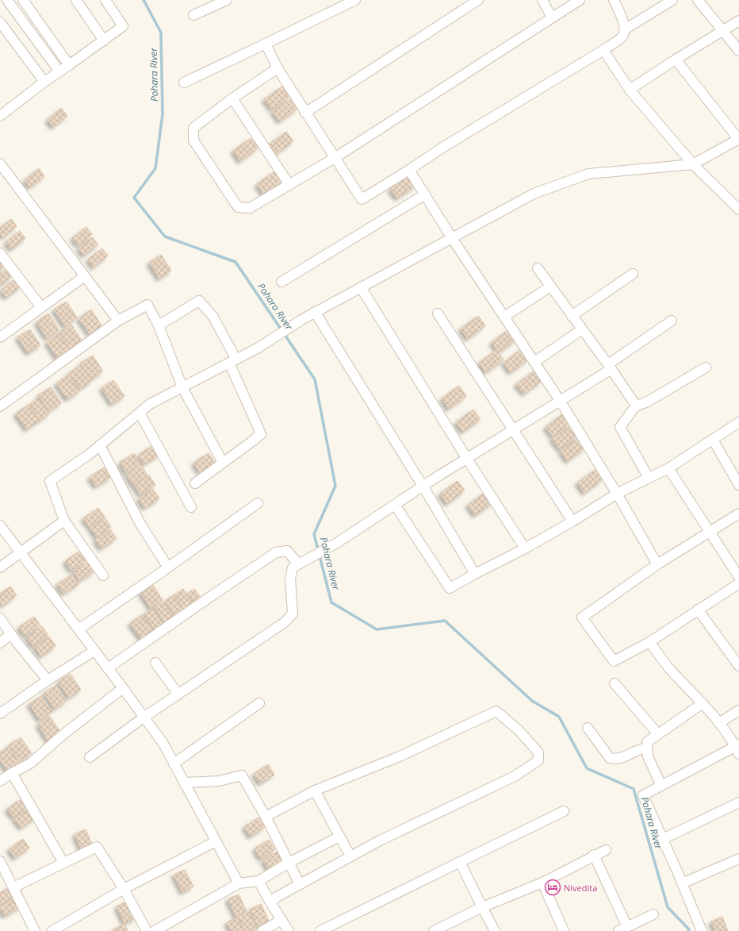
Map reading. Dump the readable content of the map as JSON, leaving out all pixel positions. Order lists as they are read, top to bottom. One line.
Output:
{"water":["Pohara River"],"places":{"hotel":["Nivedita"]}}
